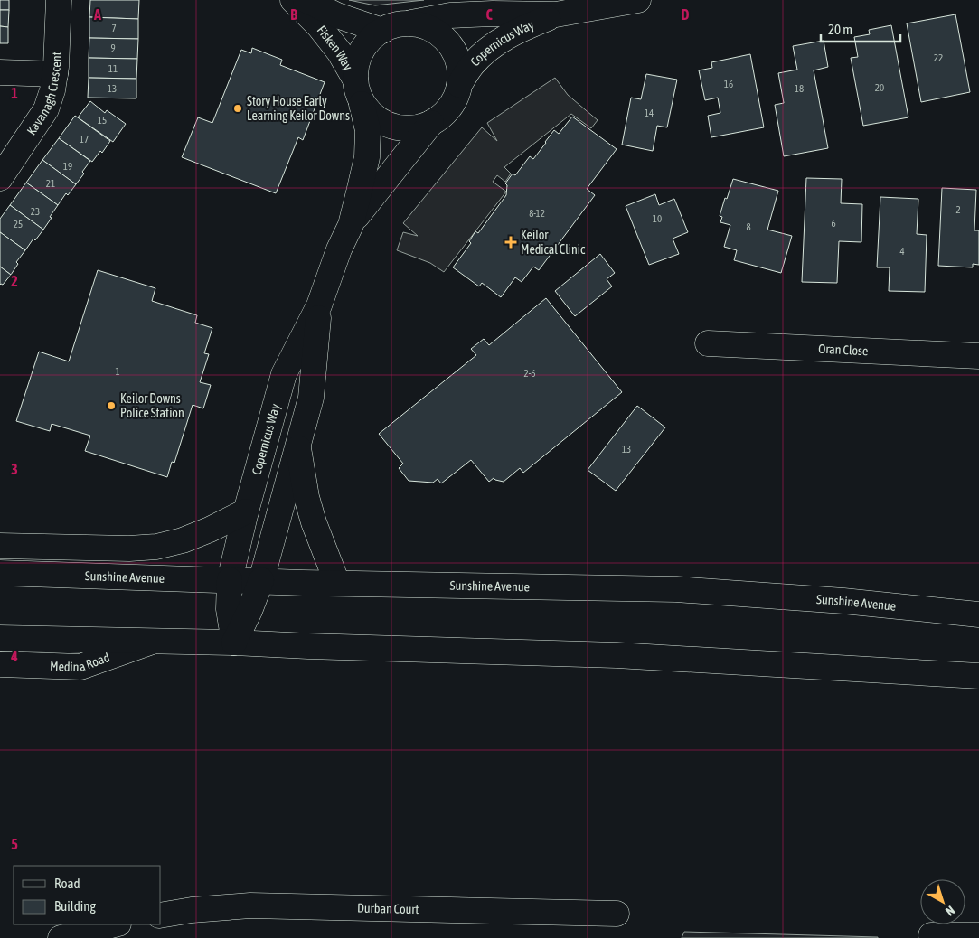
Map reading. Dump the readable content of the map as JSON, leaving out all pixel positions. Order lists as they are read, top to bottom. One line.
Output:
{"streets":{"street":["Copernicus Way","Fisken Way","Kavanagh Crescent","Oran Close","Sunshine Avenue","Medina Road","Durban Court"]},"crossings":[["Copernicus Way","Fisken Way"],["Copernicus Way","Sunshine Avenue"]],"places":{"other":["Story House Early Learning Keilor Downs","Keilor Downs Police Station"],"health":["Keilor Medical Clinic"]},"house_numbers":["7","9","22","11","16","20","13","18","14","15","17","19","21","2","23","8-12","10","6","25","8","4","1","2-6","13"],"legend":["Road","Building"],"scale_bar":"20 m","north":"bottom right","grid":{"columns":["A","B","C","D"],"rows":["1","2","3","4","5"]}}
